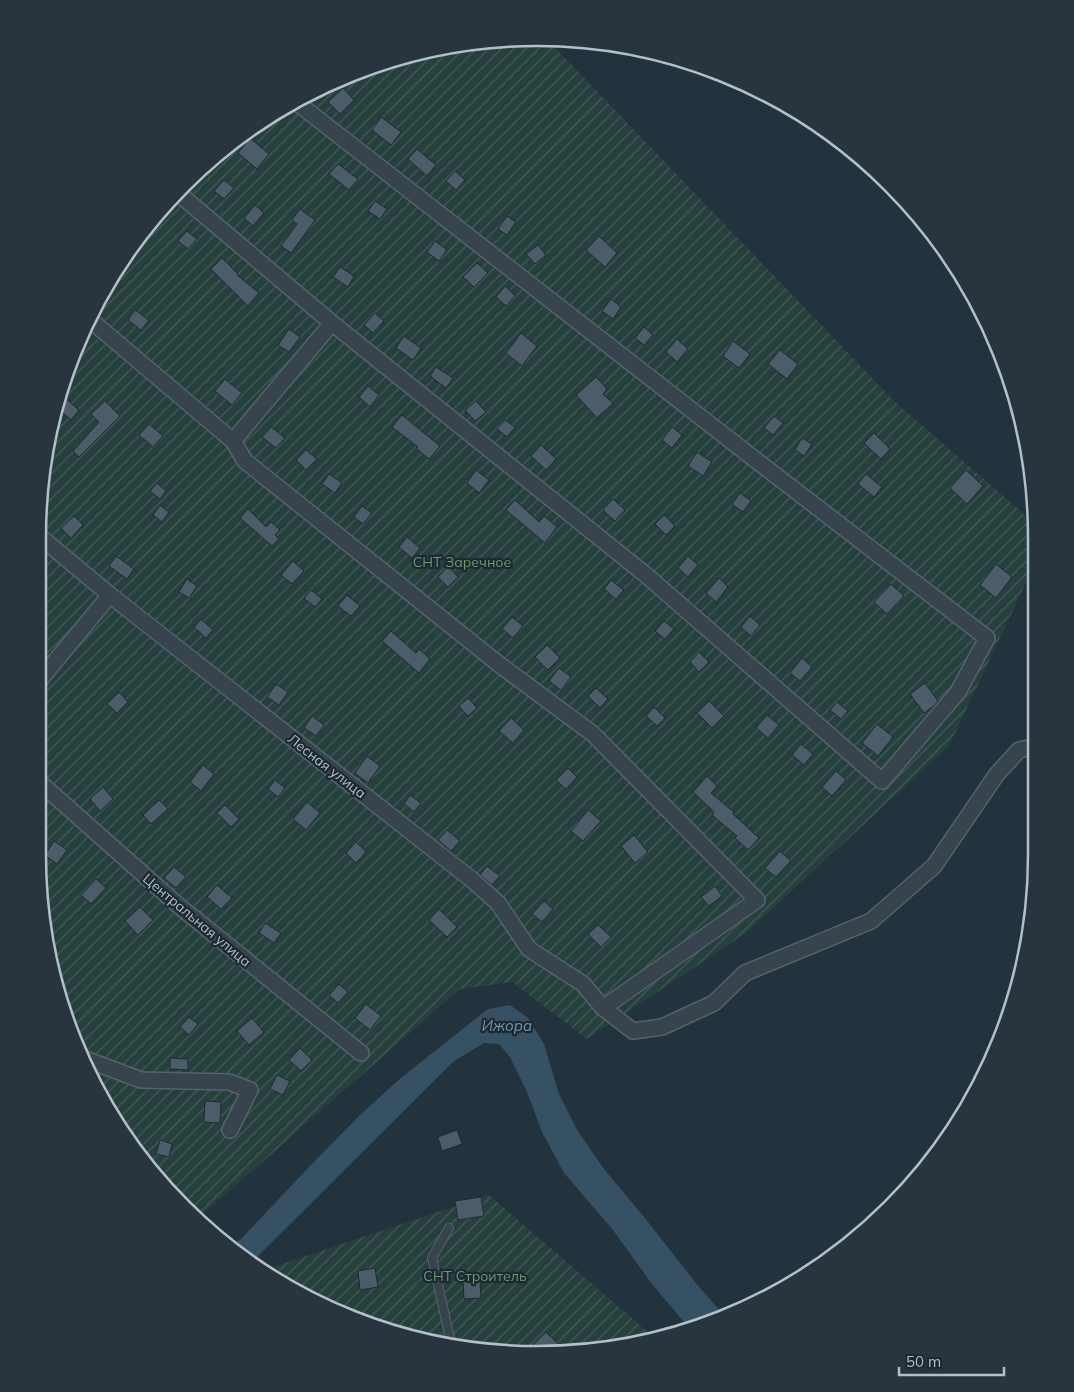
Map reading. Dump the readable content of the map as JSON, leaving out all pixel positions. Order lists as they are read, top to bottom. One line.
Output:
{"streets":{"street":["Лесная улица","Центральная улица"]},"water":["Ижора"],"parks":["СНТ Заречное","СНТ Строитель"],"scale_bar":"50 m"}
